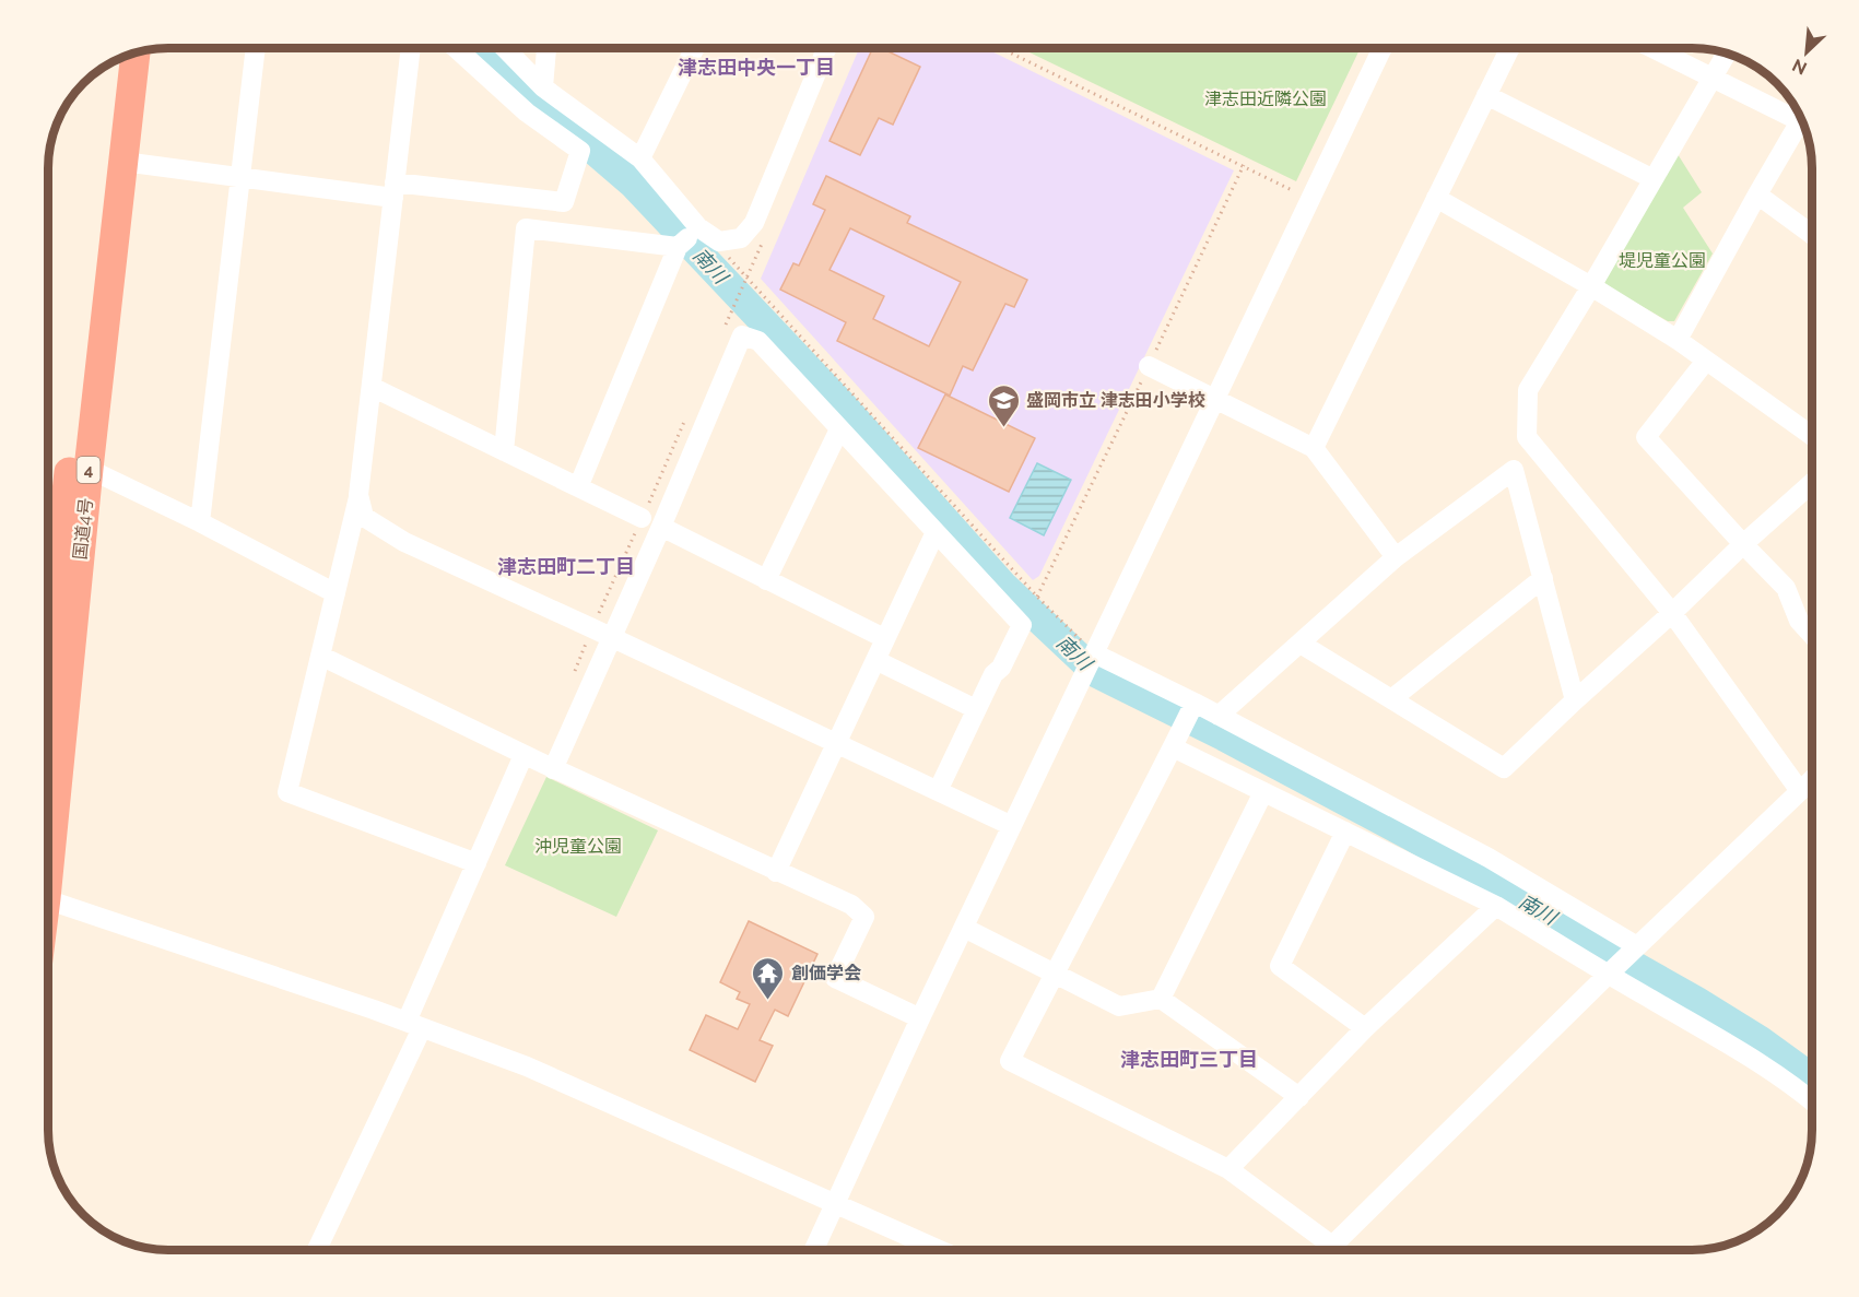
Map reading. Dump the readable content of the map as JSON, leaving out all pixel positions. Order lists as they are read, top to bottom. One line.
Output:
{"streets":{"highway":["4","国道4号"]},"districts":["津志田中央一丁目","津志田町二丁目","津志田町三丁目"],"water":["南川"],"parks":["津志田近隣公園","堤児童公園","沖児童公園"],"places":{"school or university":["盛岡市立 津志田小学校"],"temple":["創価学会"]},"north":"bottom left"}
